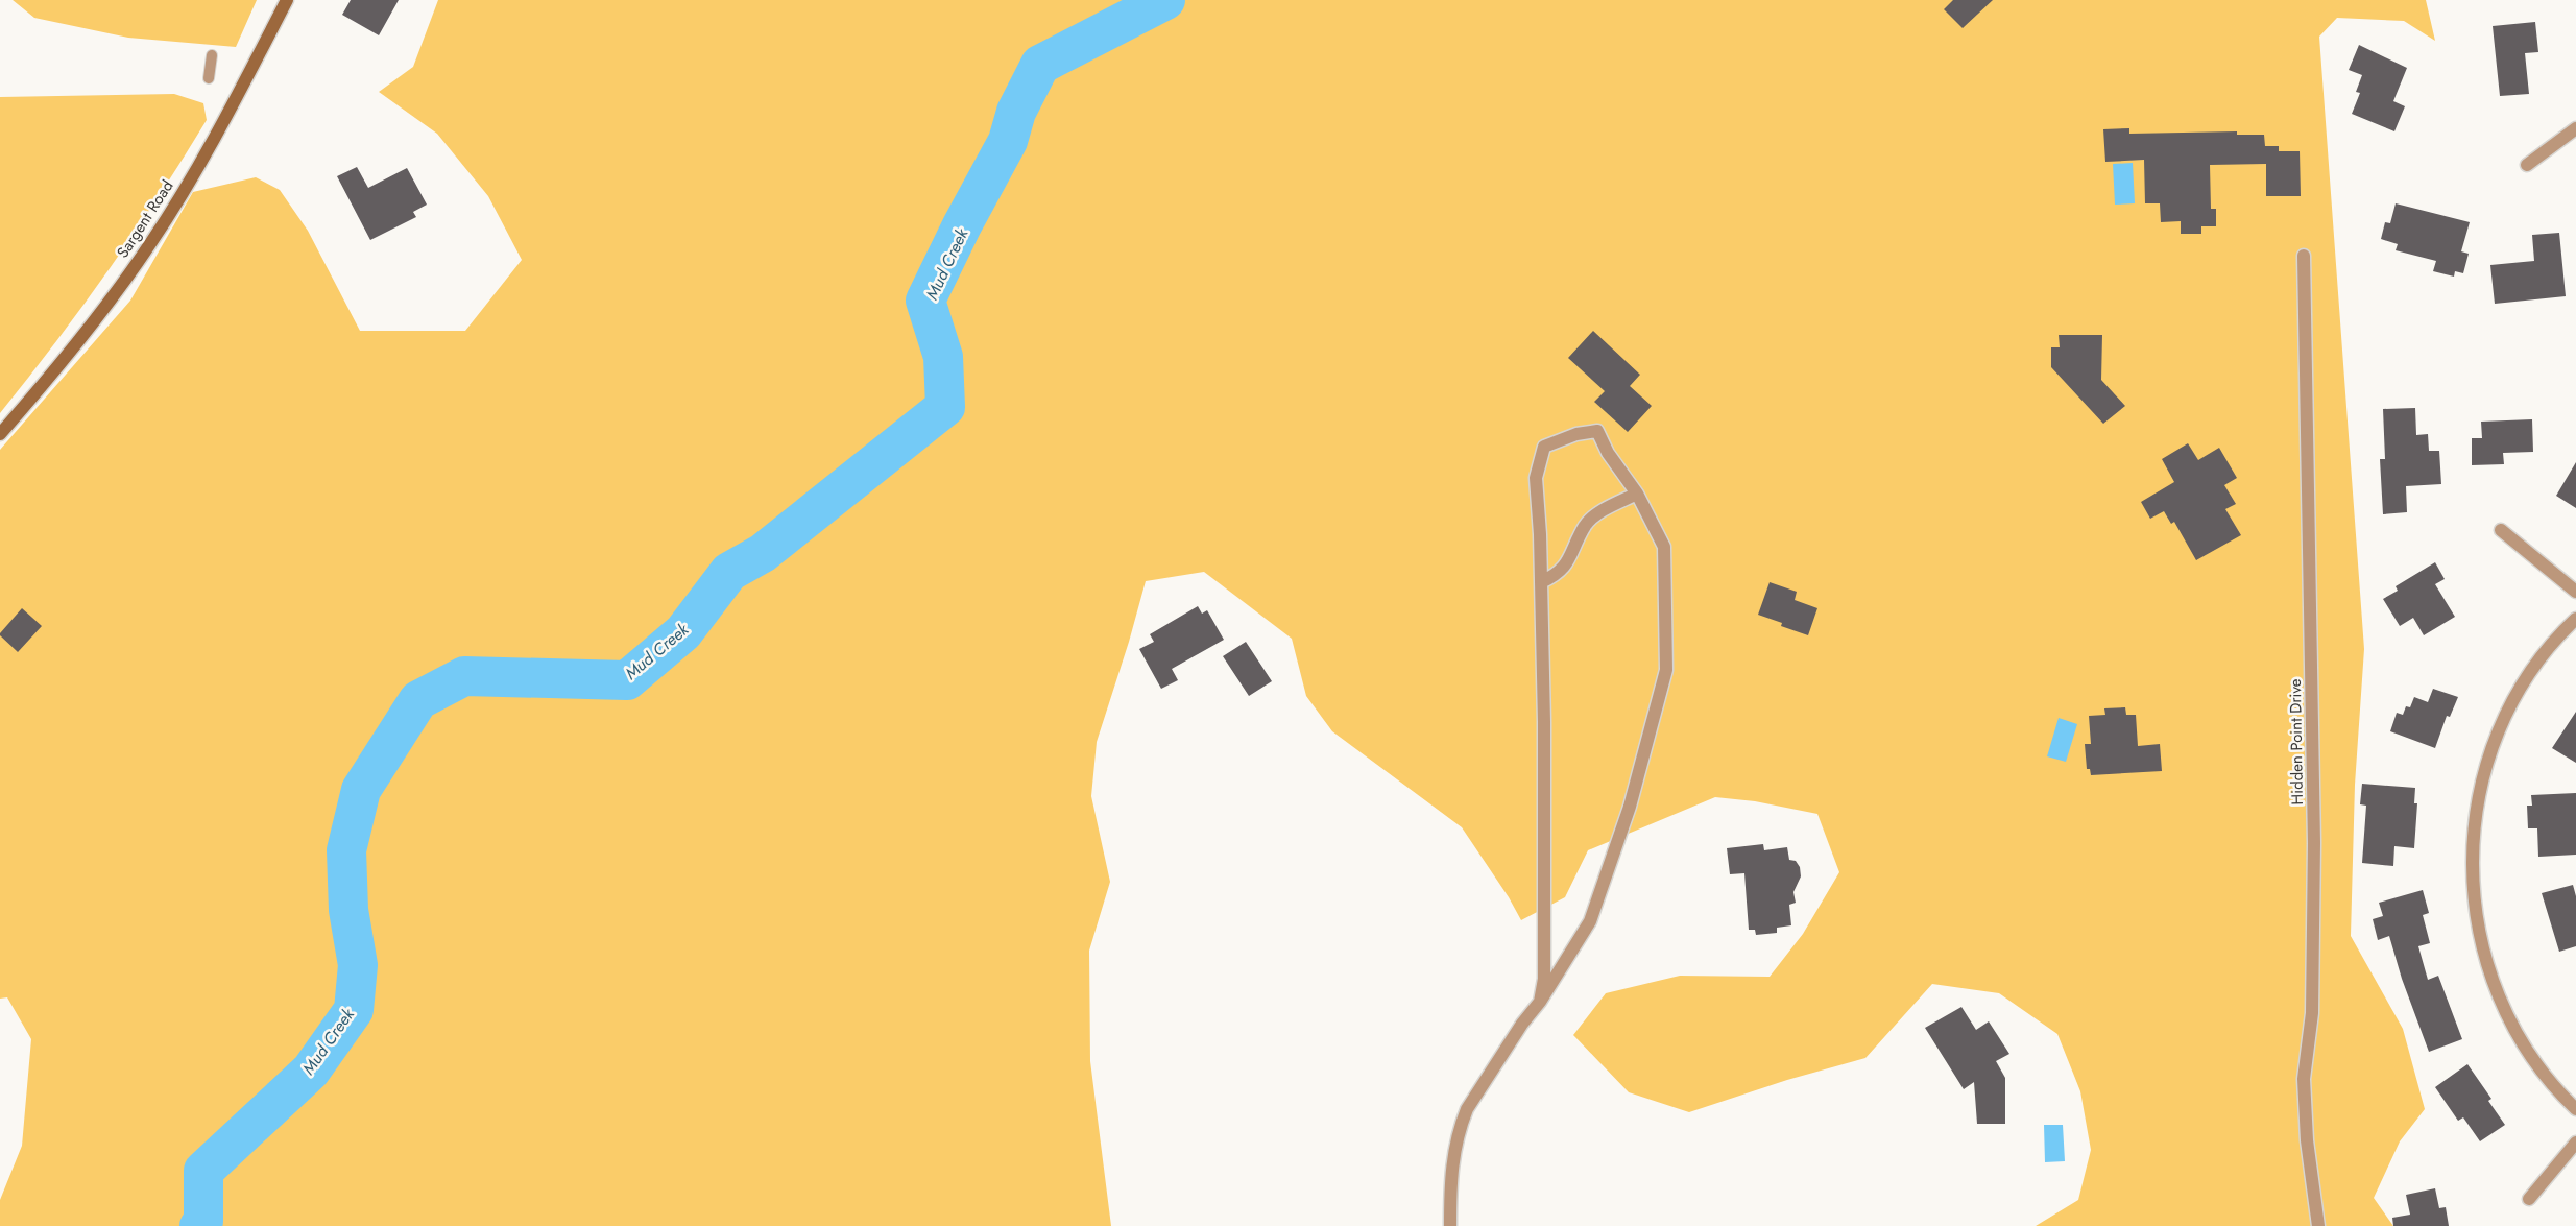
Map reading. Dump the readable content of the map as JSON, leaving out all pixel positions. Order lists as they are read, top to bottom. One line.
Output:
{"streets":{"street":["Sargent Road","Hidden Point Drive"]},"water":["Mud Creek"]}
